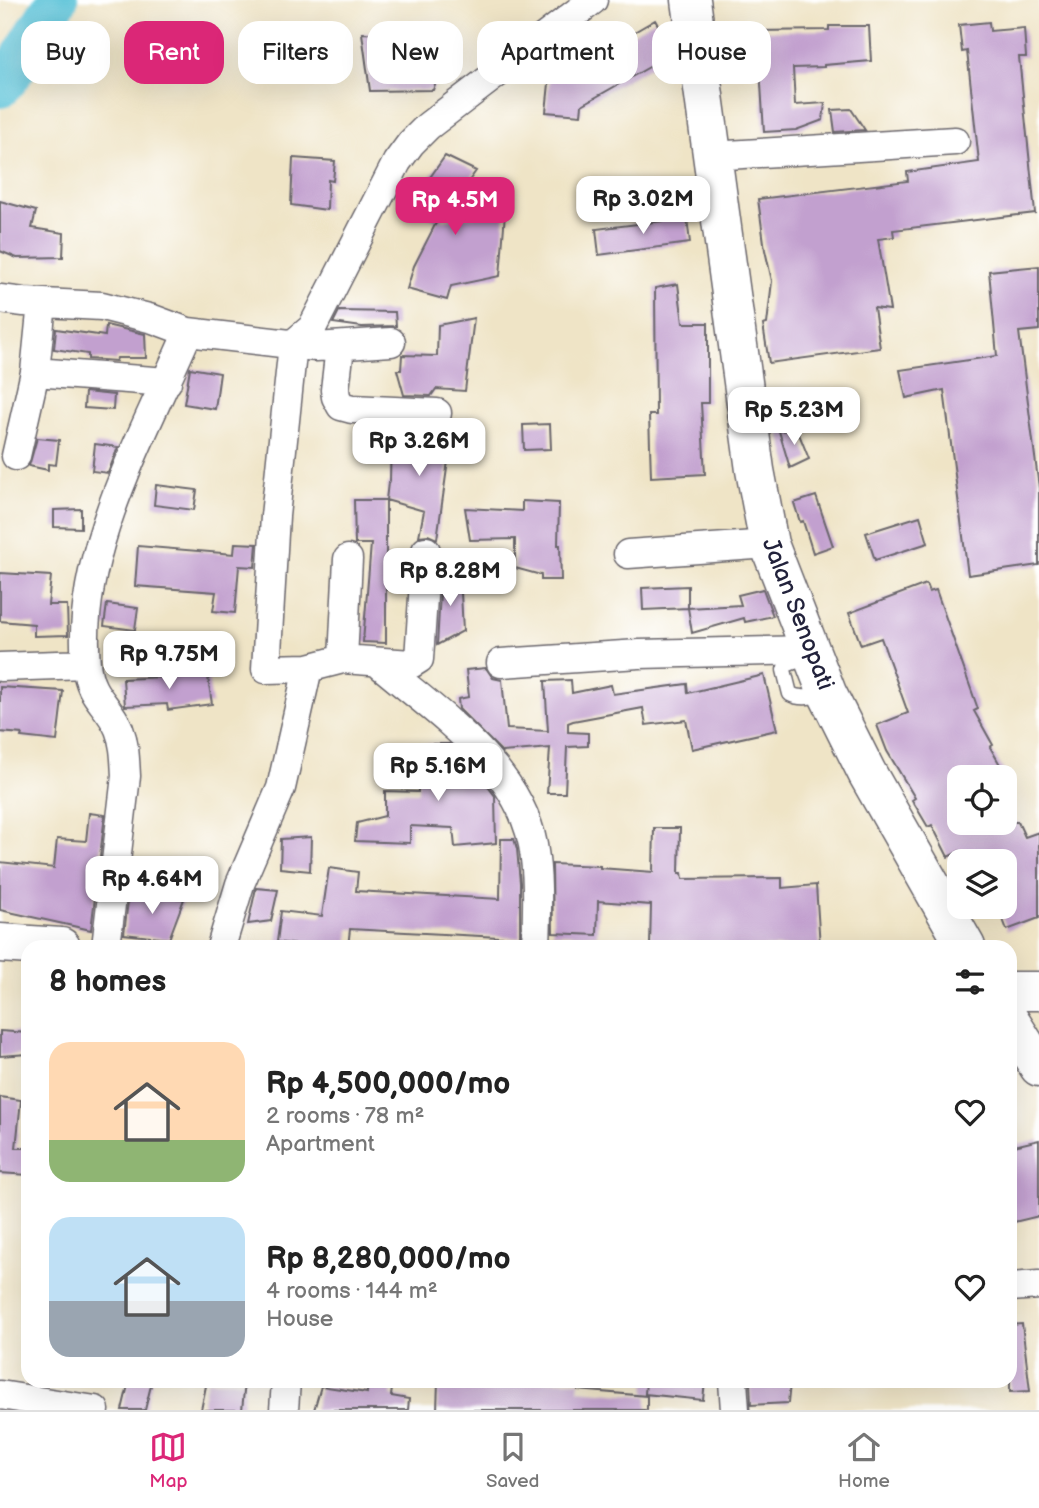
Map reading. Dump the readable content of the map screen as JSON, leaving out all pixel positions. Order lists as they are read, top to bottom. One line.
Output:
{"streets":{"main road":["Jalan Senopati"]},"page":{"chip":["Buy","Rent","Filters","New","Apartment","House"],"price":["Rp 3.02M","Rp 4.5M","Rp 5.23M","Rp 3.26M","Rp 8.28M","Rp 9.75M","Rp 5.16M","Rp 4.64M"],"heading":"8 homes","list":[{"name":"Rp 4,500,000/mo","note":"2 rooms · 78 m² · Apartment"},{"name":"Rp 8,280,000/mo","note":"4 rooms · 144 m² · House"}],"tabs":["Map","Saved","Home"]}}
